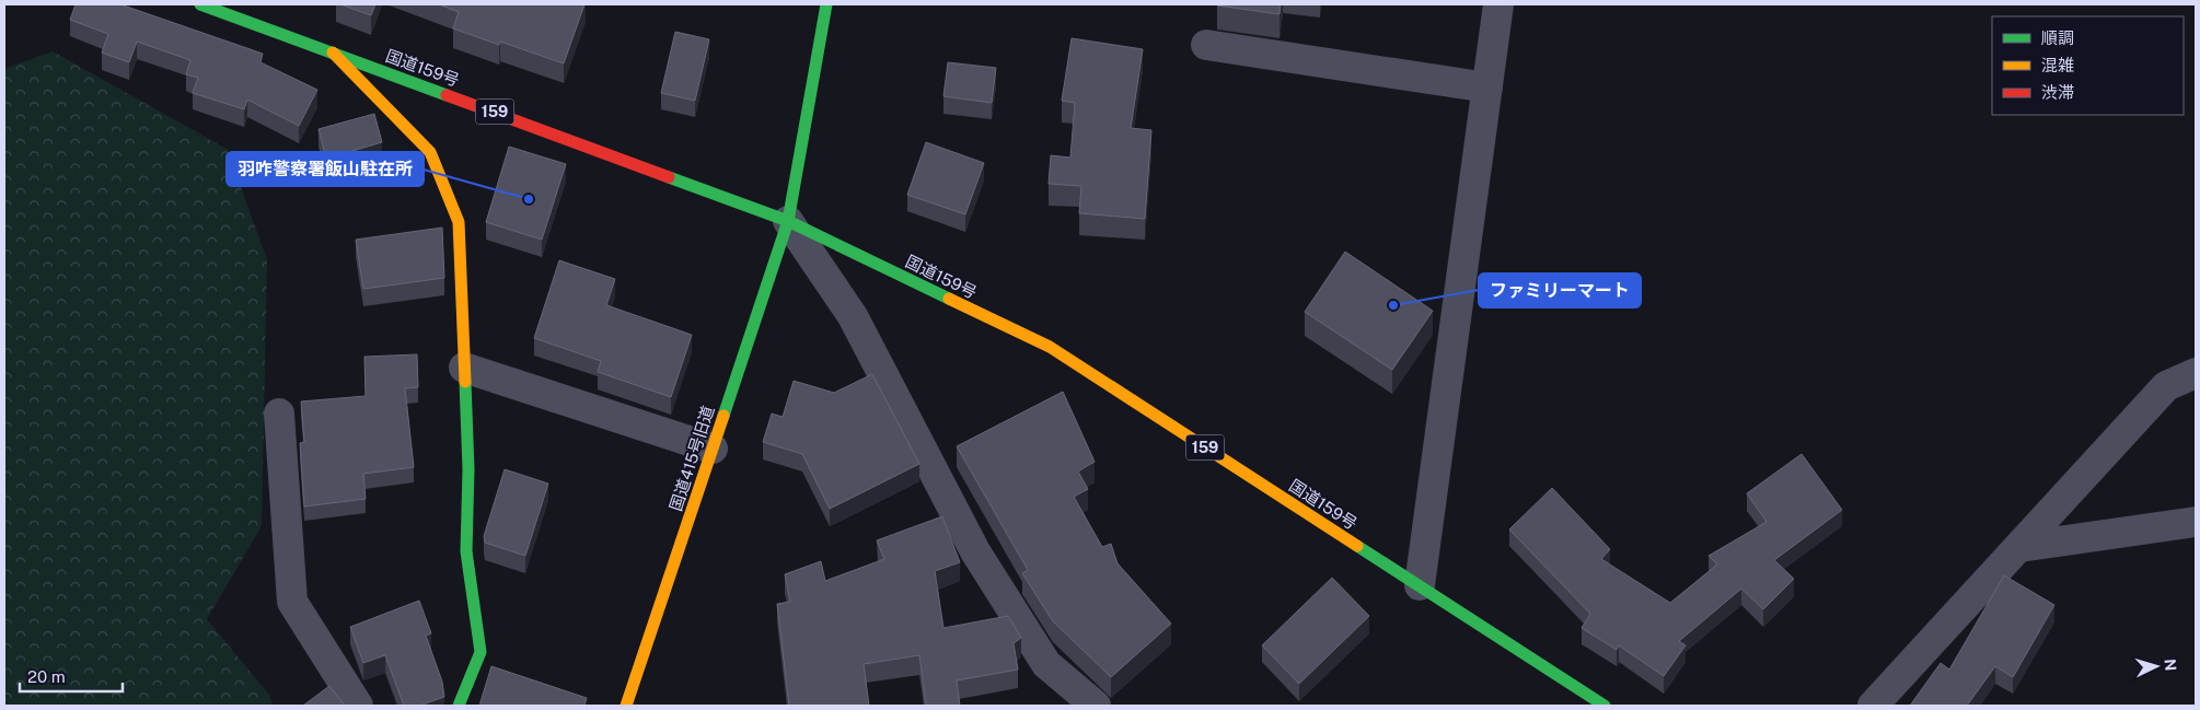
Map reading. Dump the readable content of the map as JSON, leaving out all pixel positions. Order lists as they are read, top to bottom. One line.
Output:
{"streets":{"main road":["国道159号","159","国道415号旧道"]},"crossings":[["国道159号","国道415号旧道"]],"places":["羽咋警察署飯山駐在所","ファミリーマート"],"legend":["順調","混雑","渋滞"],"scale_bar":"20 m","north":"right"}
